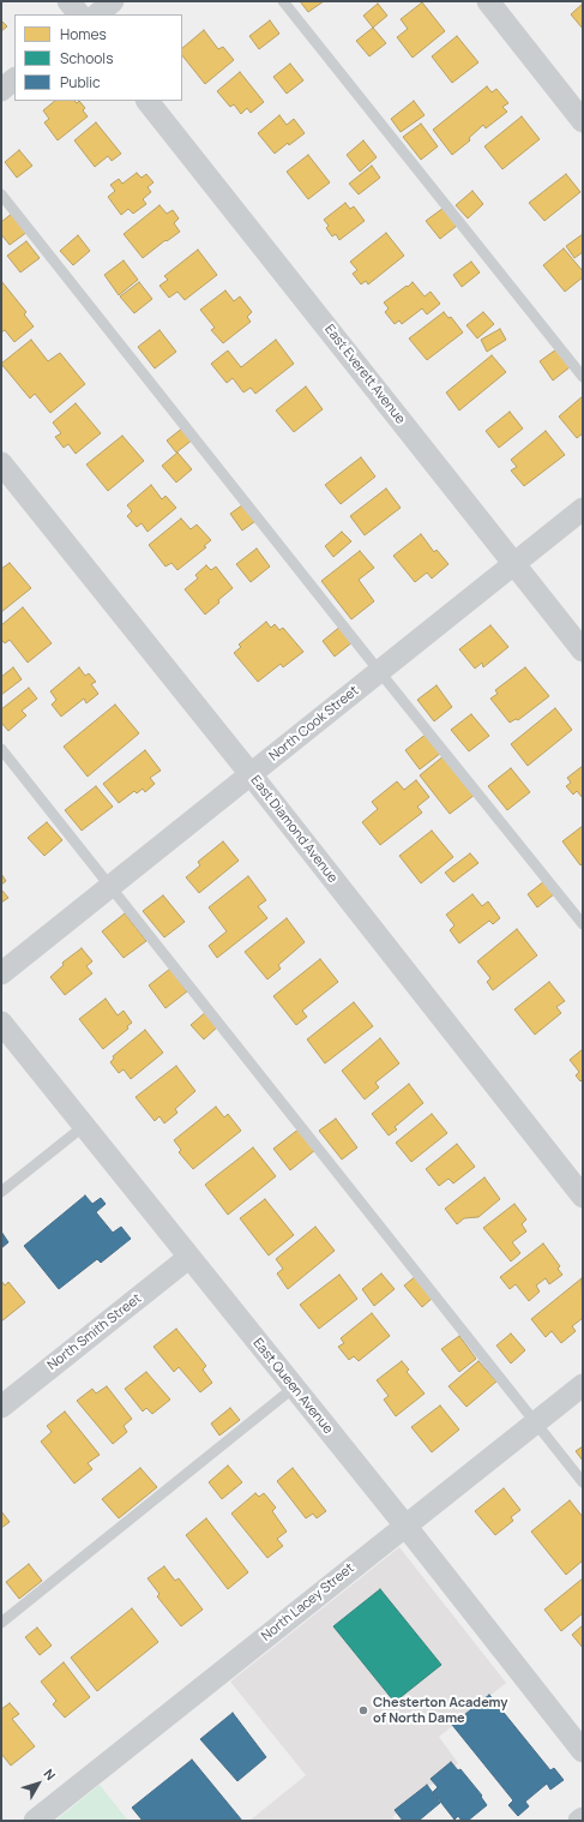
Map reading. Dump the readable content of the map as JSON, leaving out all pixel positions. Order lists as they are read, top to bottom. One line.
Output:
{"streets":{"street":["East Everett Avenue","North Cook Street","East Diamond Avenue","North Smith Street","East Queen Avenue","North Lacey Street"]},"crossings":[["East Everett Avenue","North Cook Street"],["North Cook Street","East Diamond Avenue"],["North Smith Street","East Queen Avenue"],["East Queen Avenue","North Lacey Street"]],"places":["Chesterton Academy of North Dame"],"legend":["Homes","Schools","Public"],"north":"top right"}
